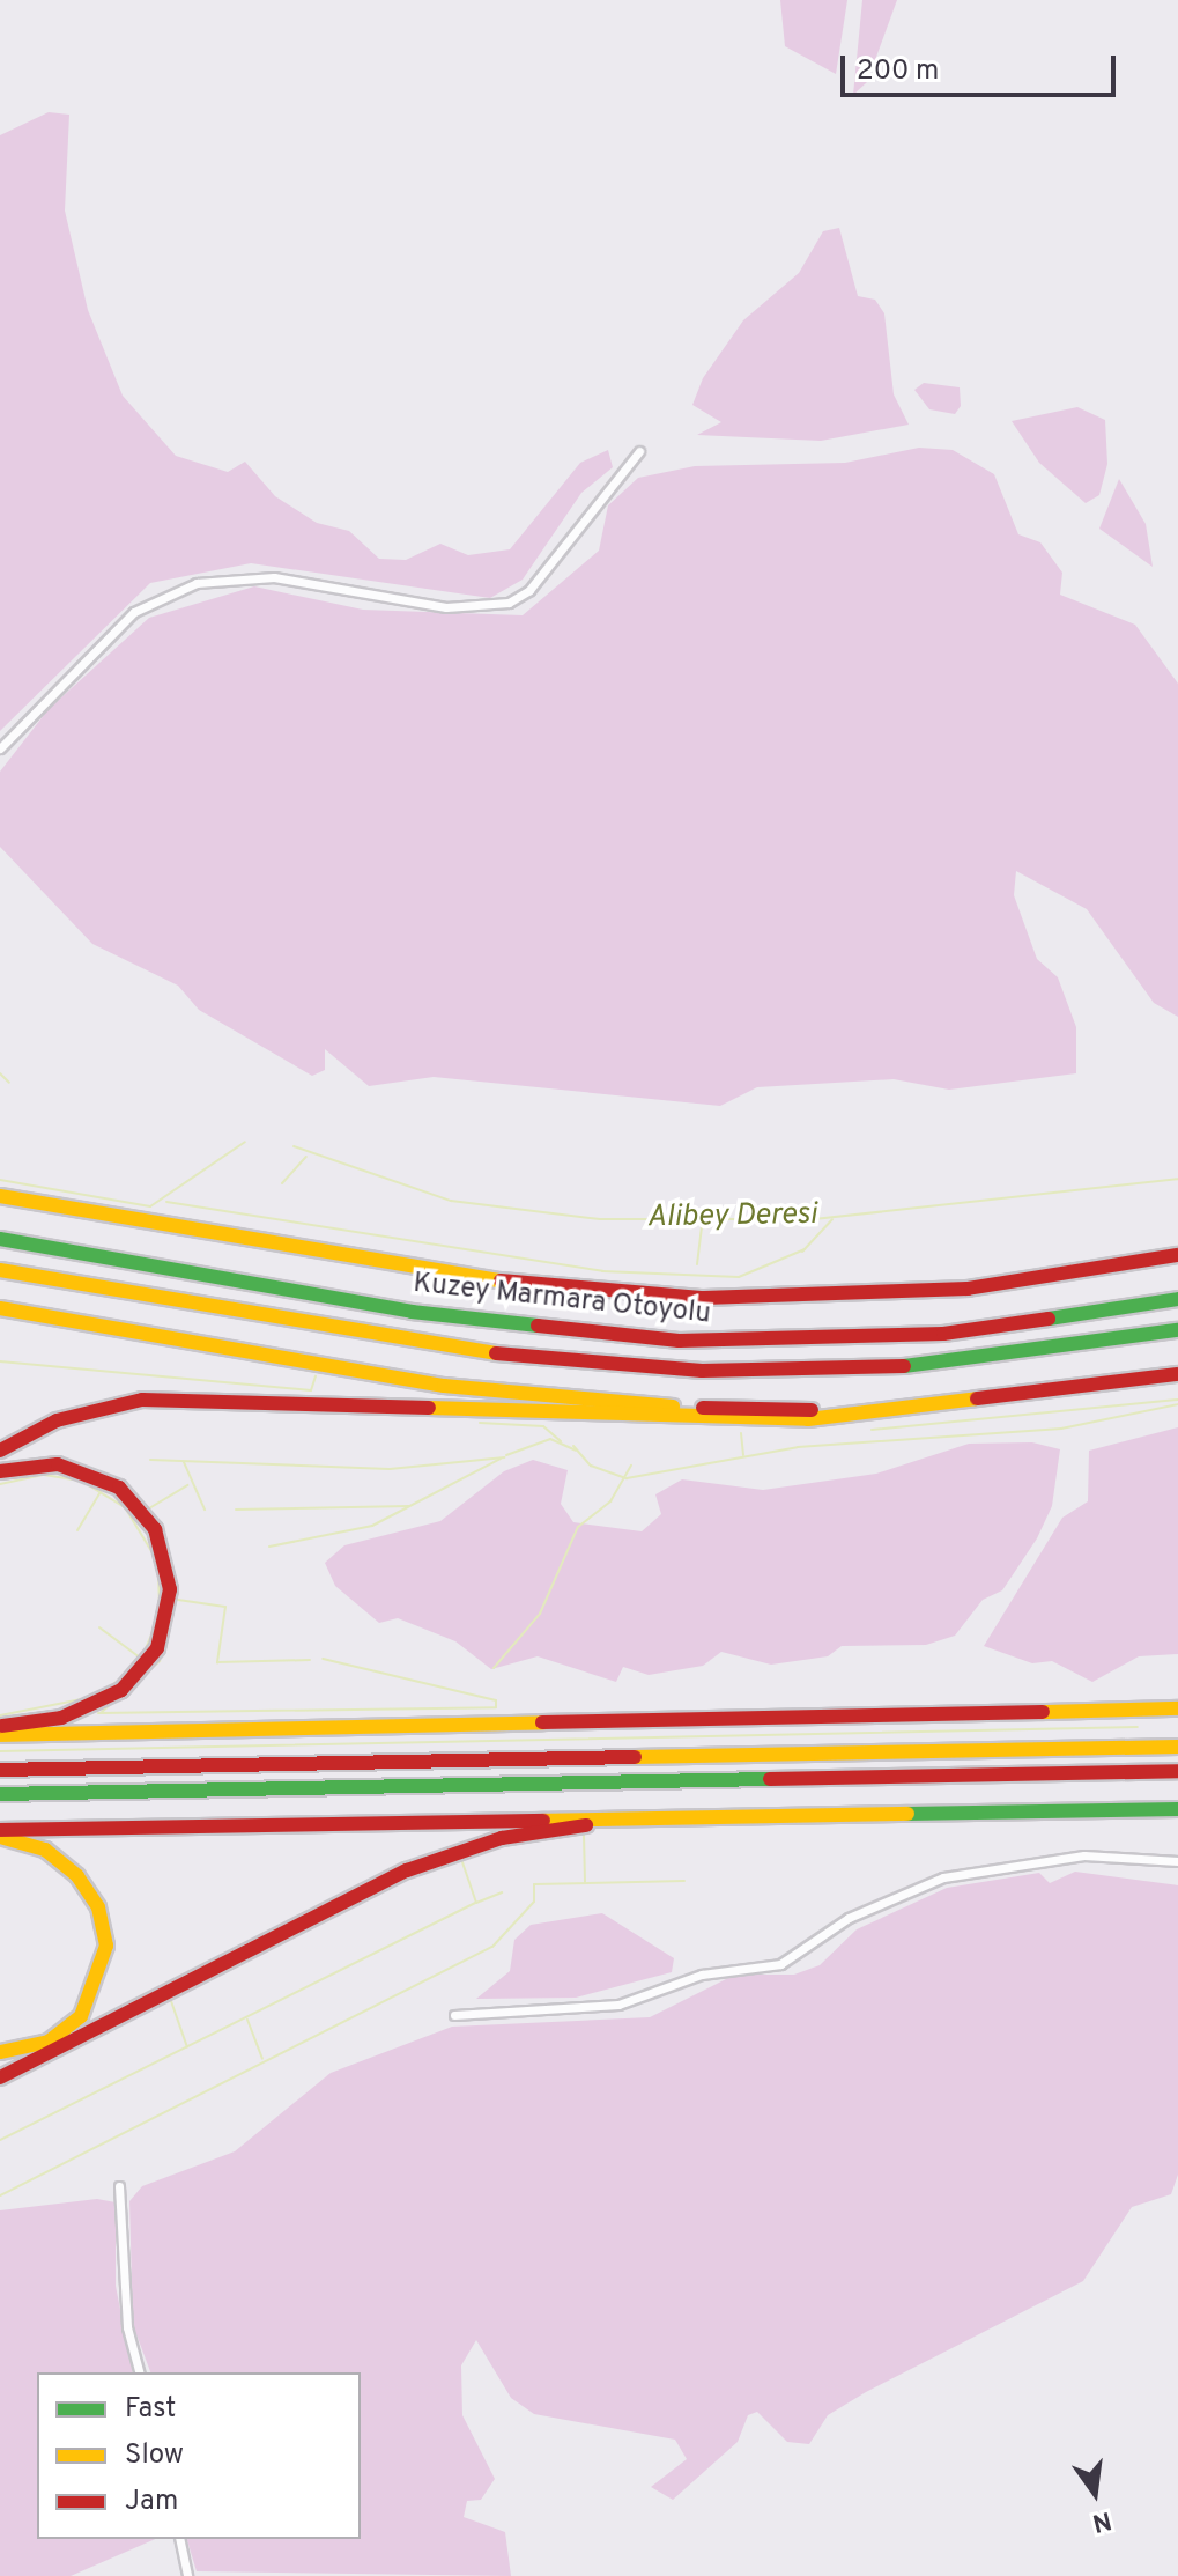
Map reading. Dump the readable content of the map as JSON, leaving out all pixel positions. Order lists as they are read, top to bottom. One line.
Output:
{"streets":{"highway":["Kuzey Marmara Otoyolu"]},"water":["Alibey Deresi"],"legend":["Fast","Slow","Jam"],"scale_bar":"200 m","north":"bottom"}
